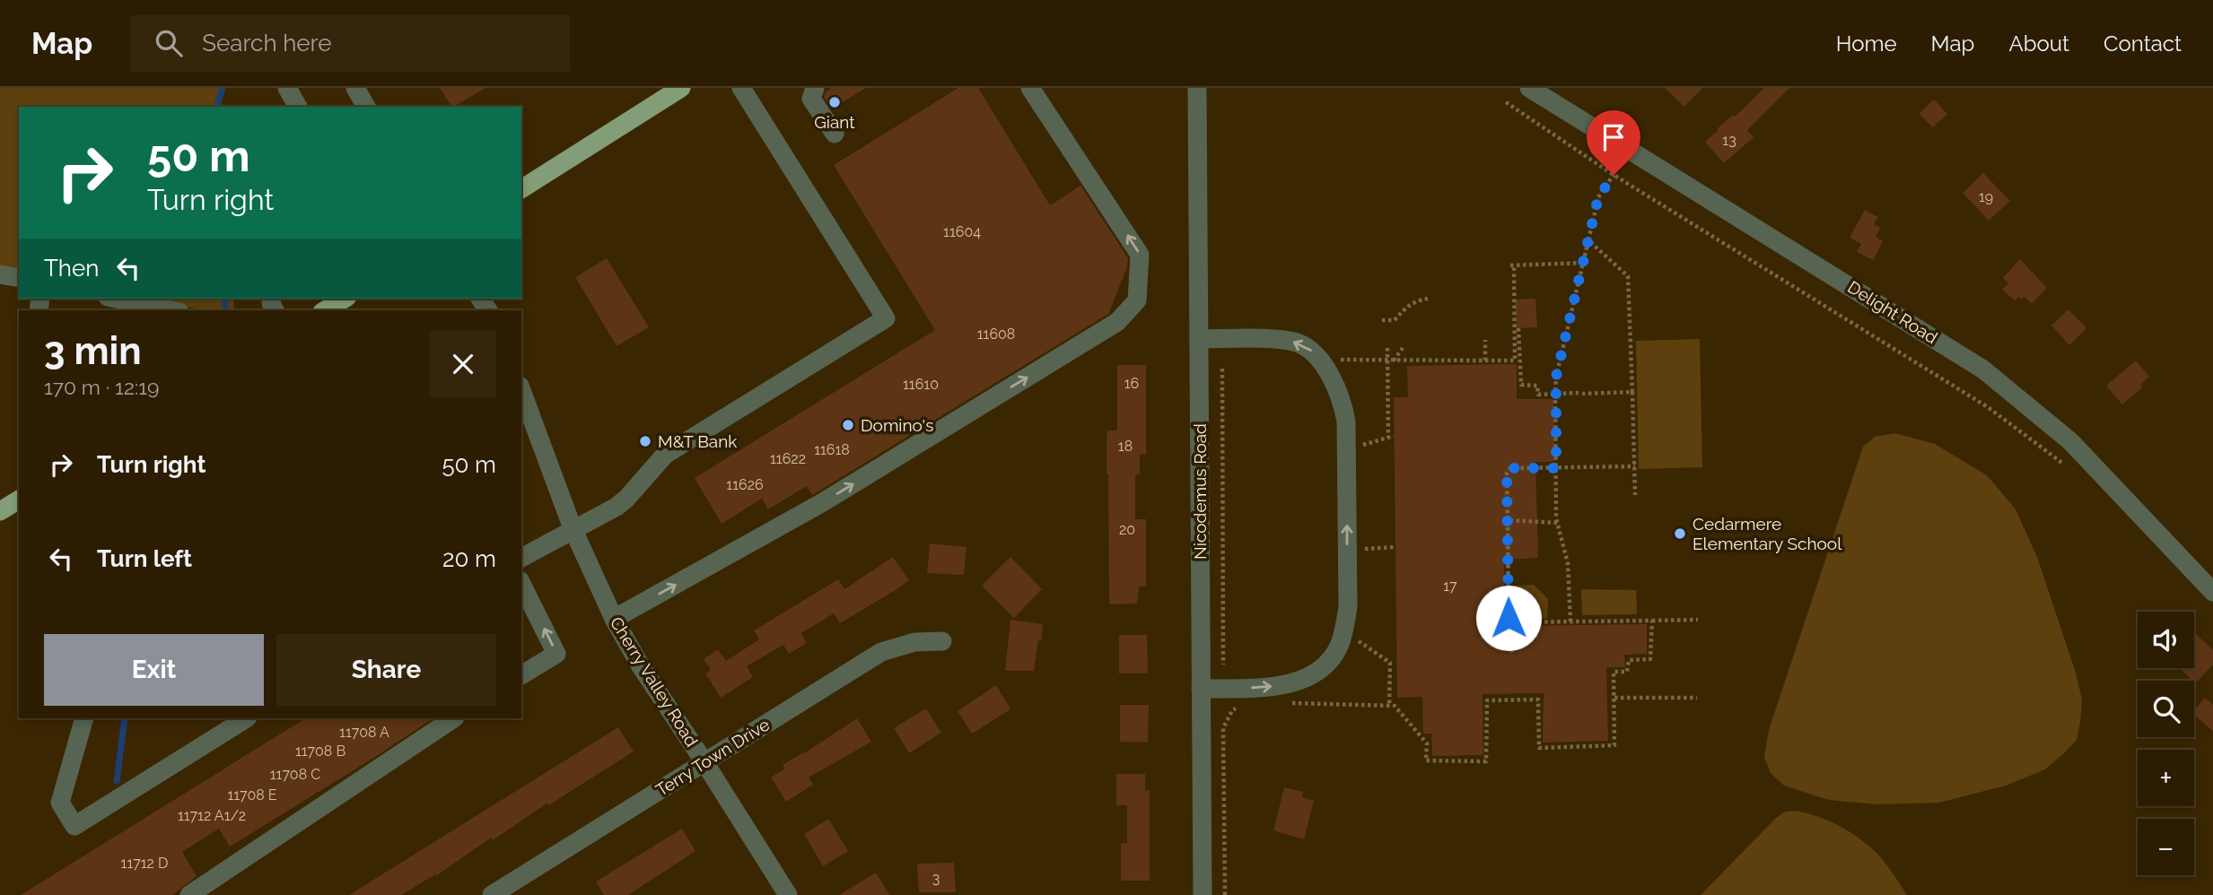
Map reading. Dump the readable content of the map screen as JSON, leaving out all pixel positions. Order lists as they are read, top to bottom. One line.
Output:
{"streets":{"street":["Delight Road","Nicodemus Road","Cherry Valley Road","Terry Town Drive"]},"crossings":[["Cherry Valley Road","Terry Town Drive"]],"places":["Giant","Domino's","M&T Bank","Cedarmere Elementary School"],"house_numbers":["13","19","11604","11608","16","11610","18","11618","11622","11626","20","17","11708 A","11708 B","11708 C","11708 E","11712 A1/2","11712 D","3"],"page":{"header":"Map","search":"Search here","nav":["Home","Map","About","Contact"],"turn":["50 m","Turn right"],"then":"Then","heading":["3 min","170 m · 12:19"],"list":[{"name":"Turn right","value":"50 m"},{"name":"Turn left","value":"20 m"}],"map_buttons":["+","−"],"buttons":["Exit","Share"]}}
